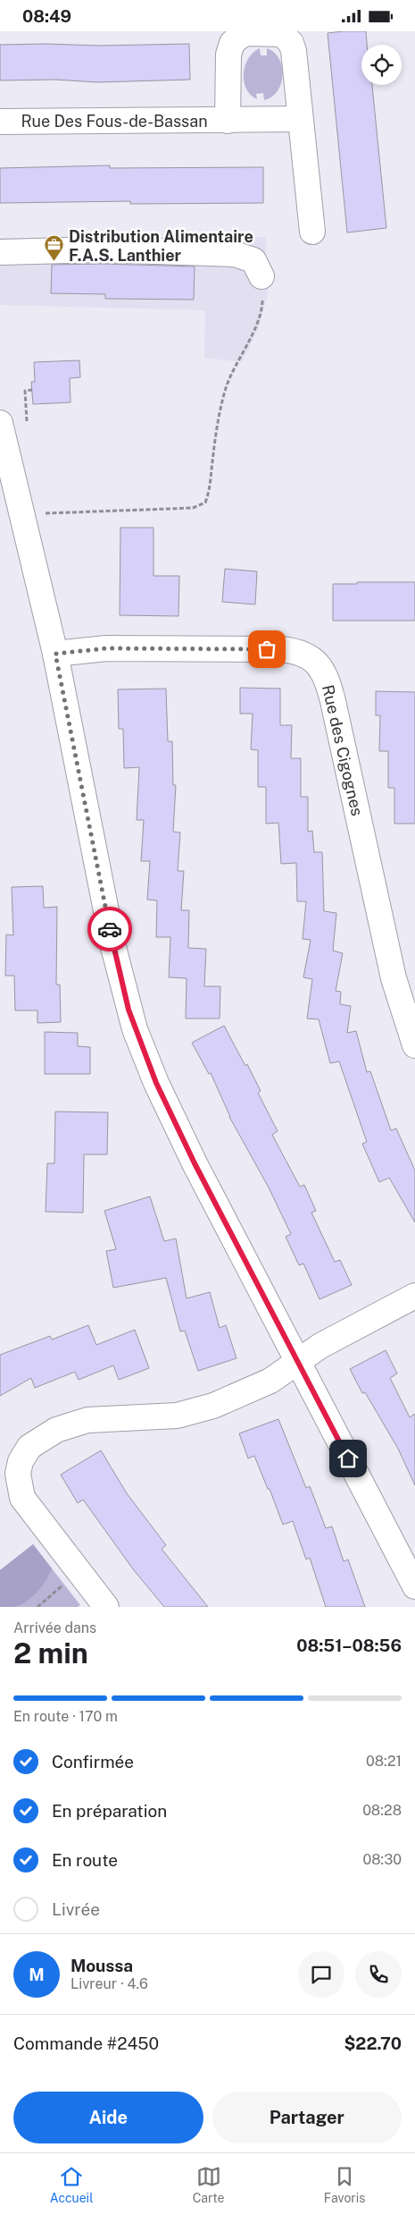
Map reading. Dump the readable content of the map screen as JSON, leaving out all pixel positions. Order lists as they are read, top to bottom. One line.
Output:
{"streets":{"street":["Rue Des Fous-de-Bassan","Rue des Cigognes"]},"places":{"office":["Distribution Alimentaire F.A.S. Lanthier"]},"page":{"status":"08:49","heading":["2 min","Arrivée dans","08:51–08:56"],"panel":["Moussa","Livreur · 4.6","Commande #2450","$22.70"],"bar":"En route · 170 m","list":[["Confirmée","08:21"],["En préparation","08:28"],["En route","08:30"],"Livrée"],"round":"M","buttons":["Aide","Partager"],"tabs":["Accueil","Carte","Favoris"]}}
